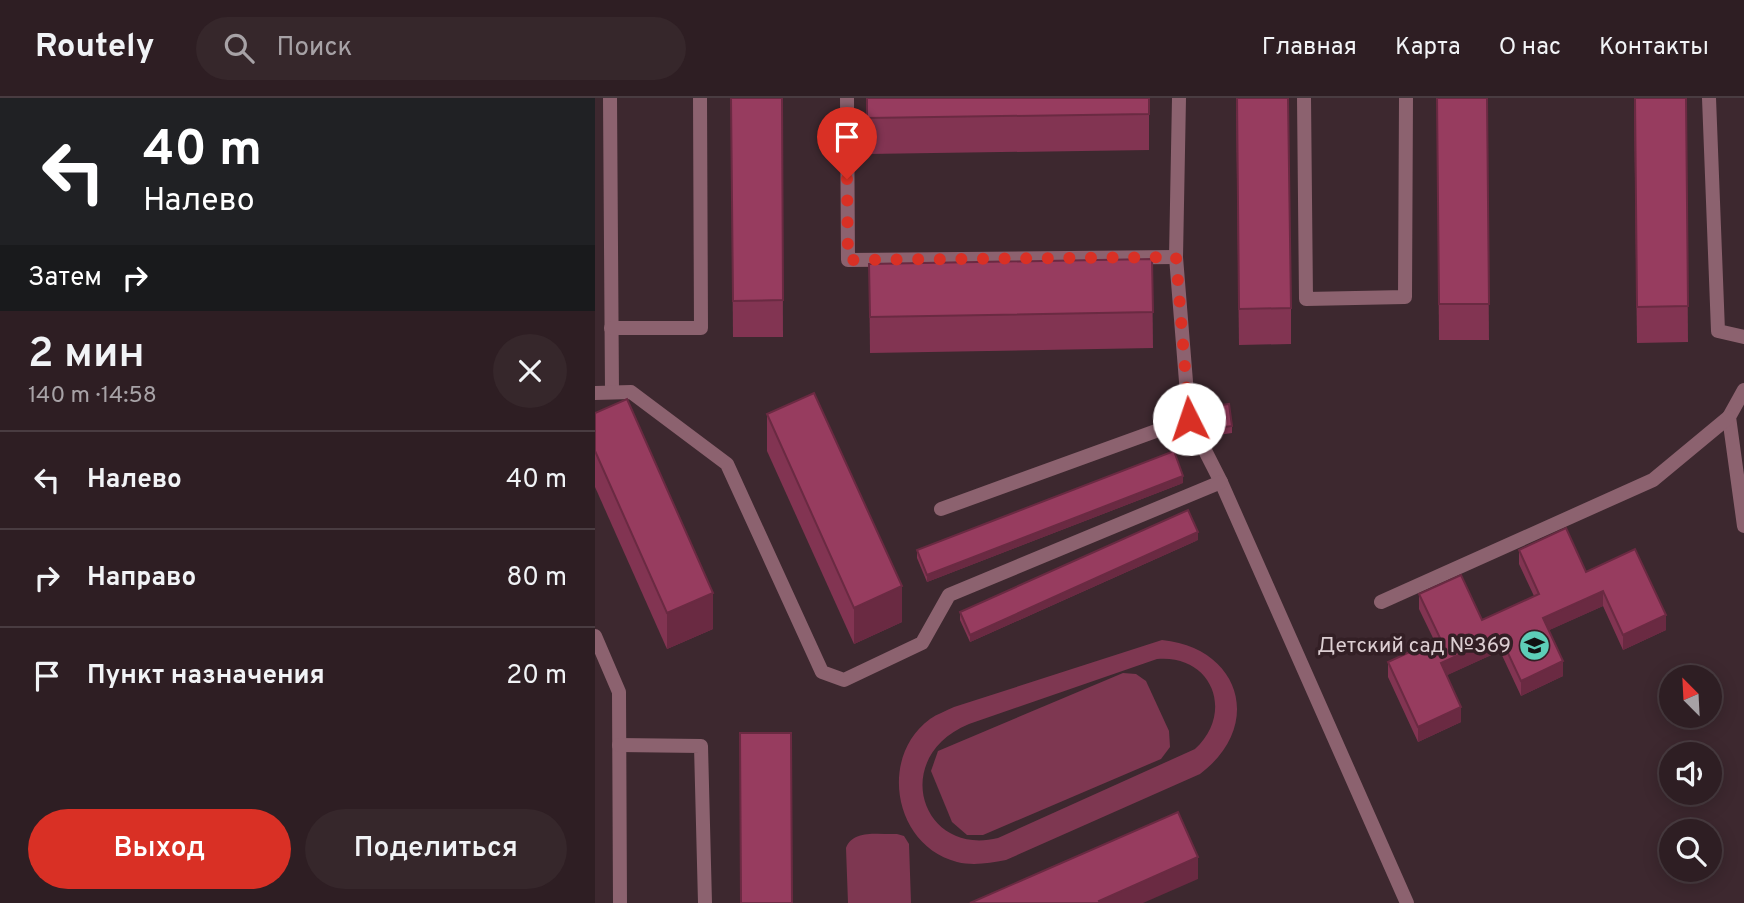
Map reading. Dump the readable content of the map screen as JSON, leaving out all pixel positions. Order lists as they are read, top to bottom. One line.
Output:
{"places":{"school or university":["Детский сад №369"]},"north":"top left","page":{"header":"Routely","search":"Поиск","nav":["Главная","Карта","О нас","Контакты"],"turn":["40 m","Налево"],"then":"Затем","heading":["2 мин","140 m · 14:58"],"list":[{"name":"Налево","value":"40 m"},{"name":"Направо","value":"80 m"},{"name":"Пункт назначения","value":"20 m"}],"buttons":["Выход","Поделиться"]}}
